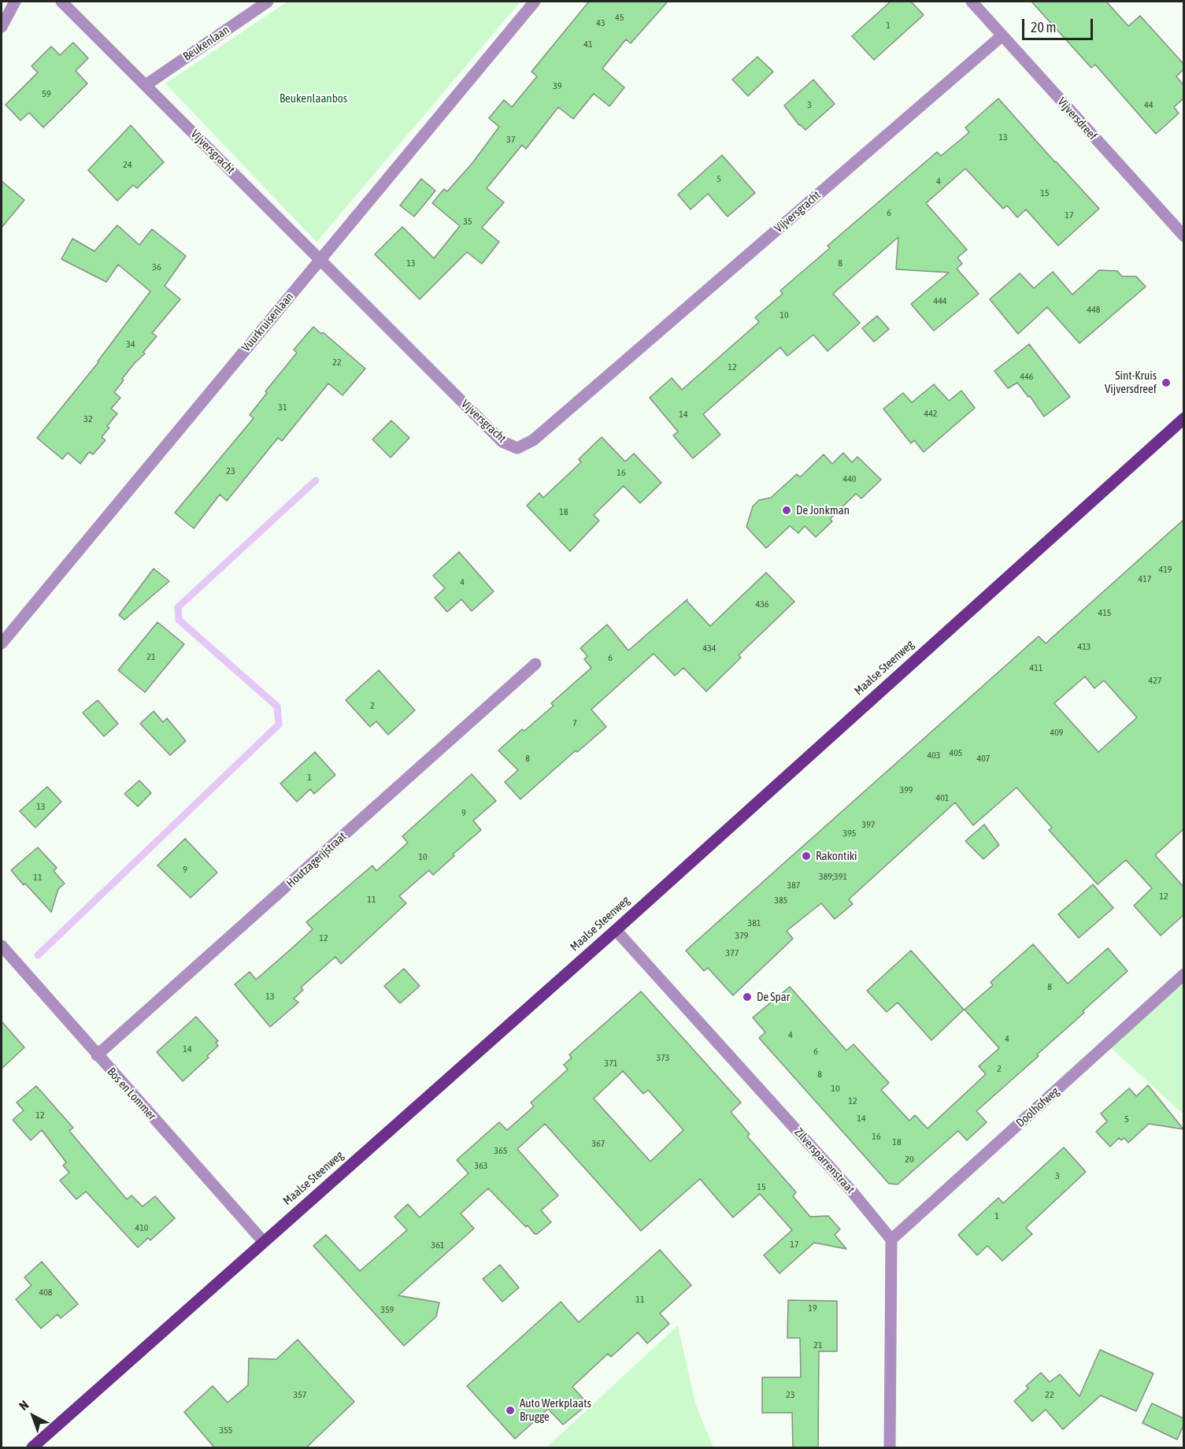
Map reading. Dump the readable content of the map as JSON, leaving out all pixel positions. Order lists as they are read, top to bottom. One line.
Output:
{"streets":{"main road":["Maalse Steenweg"],"street":["Beukenlaan","Vijversdreef","Vijversgracht","Vuurkruisenlaan","Houtzagerijstraat","Bos en Lommer","Doolhofweg","Zilversparrenstraat"]},"crossings":[["Beukenlaan","Vijversgracht"],["Vijversdreef","Vijversgracht"],["Vijversgracht","Vuurkruisenlaan"],["Maalse Steenweg","Bos en Lommer"],["Maalse Steenweg","Zilversparrenstraat"],["Houtzagerijstraat","Bos en Lommer"],["Doolhofweg","Zilversparrenstraat"]],"parks":["Beukenlaanbos"],"places":["Sint-Kruis Vijversdreef","De Jonkman","Rakontiki","De Spar","Auto Werkplaats Brugge"],"house_numbers":["45","43","1","41","39","59","3","44","13","37","24","5","4","15","6","17","35","13","8","36","444","448","10","34","22","12","446","31","442","14","32","23","16","440","18","419","417","4","436","415","413","434","21","6","411","427","2","7","409","405","403","8","407","1","399","401","13","9","397","395","10","9","389;391","11","387","12","11","385","381","379","12","377","8","13","4","4","14","6","373","371","2","8","10","12","12","14","5","16","18","367","365","20","363","3","15","1","410","17","361","408","11","19","359","21","357","23","22","355"],"scale_bar":"20 m","north":"top left"}
